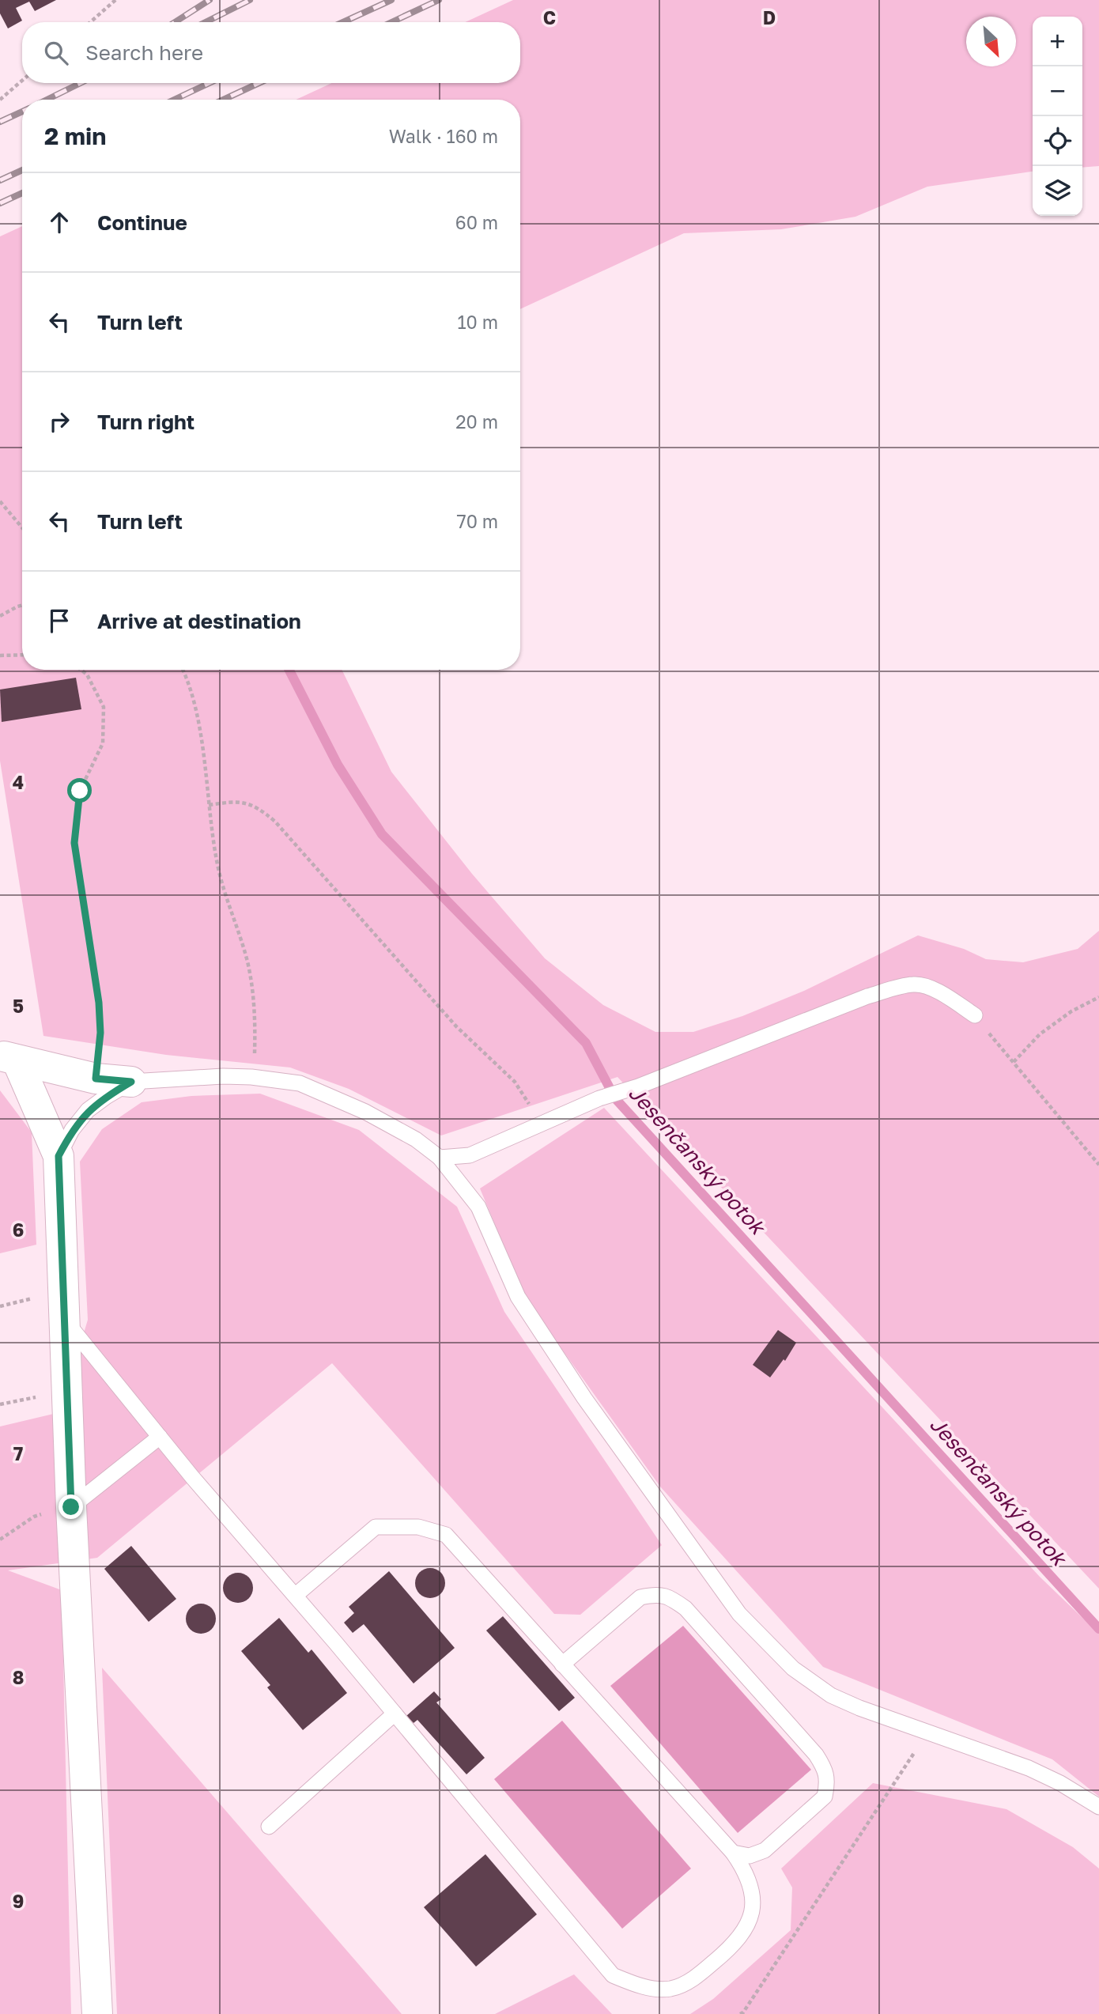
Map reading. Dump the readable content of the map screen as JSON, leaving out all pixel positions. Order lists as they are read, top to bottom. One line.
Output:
{"water":["Jesenčanský potok"],"north":"bottom right","page":{"map_buttons":["+","−"],"search":"Search here","heading":["2 min","Walk · 160 m"],"list":[["Continue","60 m"],["Turn left","10 m"],["Turn right","20 m"],["Turn left","70 m"],"Arrive at destination"]},"grid":{"columns":["C","D"],"rows":["4","5","6","7","8","9"]}}
